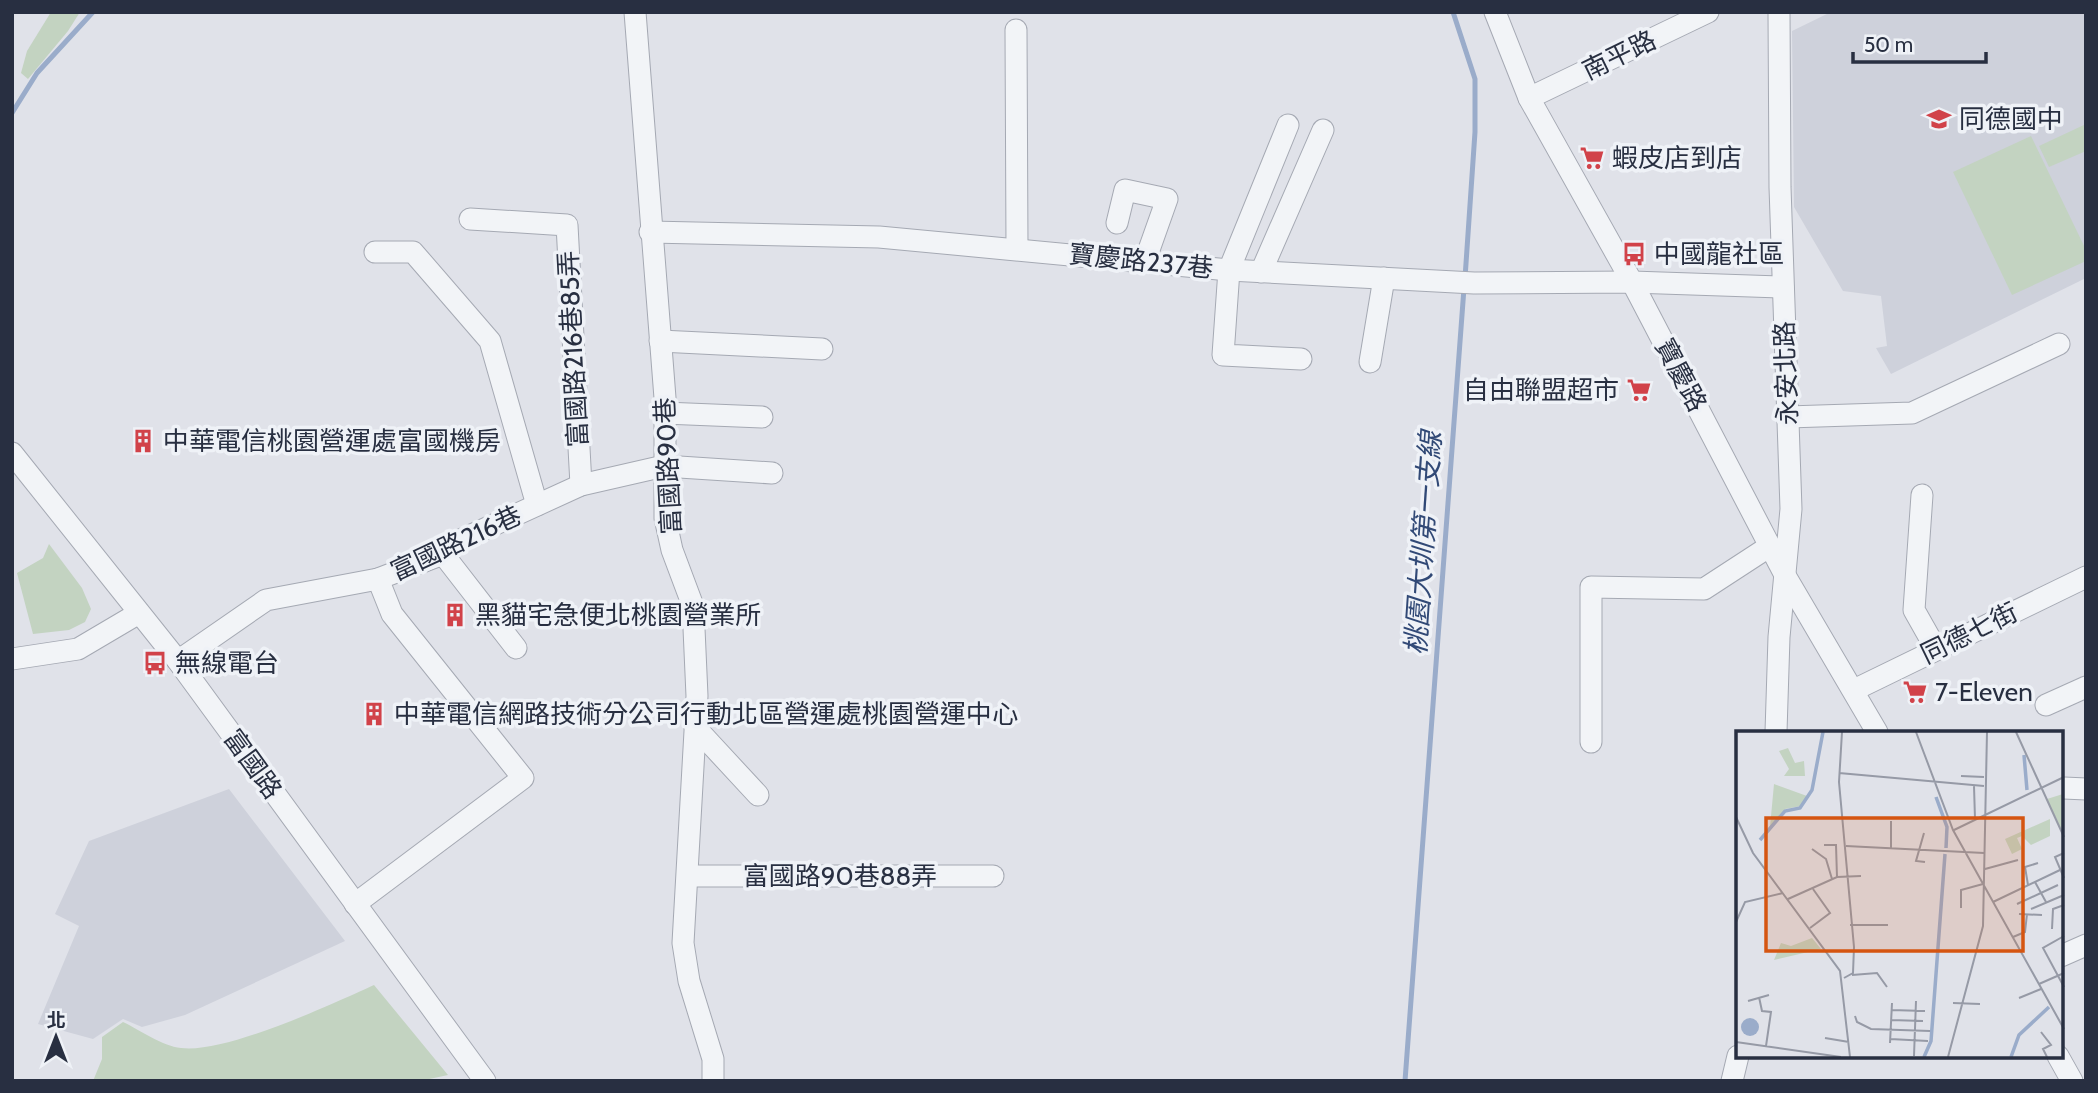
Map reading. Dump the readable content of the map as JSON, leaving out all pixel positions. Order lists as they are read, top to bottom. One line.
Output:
{"streets":{"street":["南平路","寶慶路237巷","富國路216巷85弄","永安北路","寶慶路","富國路90巷","富國路216巷","同德七街","富國路","富國路90巷88弄"]},"crossings":[["南平路","寶慶路"],["寶慶路237巷","永安北路"],["寶慶路237巷","寶慶路"],["寶慶路237巷","富國路90巷"],["富國路216巷85弄","富國路216巷"],["永安北路","寶慶路"],["寶慶路","同德七街"],["富國路90巷","富國路216巷"],["富國路90巷","富國路90巷88弄"],["富國路216巷","富國路"]],"water":["桃園大圳第一支線"],"places":{"school or university":["同德國中"],"supermarket":["蝦皮店到店","自由聯盟超市","7-Eleven"],"bus stop":["中國龍社區","無線電台"],"building":["中華電信桃園營運處富國機房","黑貓宅急便北桃園營業所","中華電信網路技術分公司行動北區營運處桃園營運中心"]},"scale_bar":"50 m","north":"top"}
